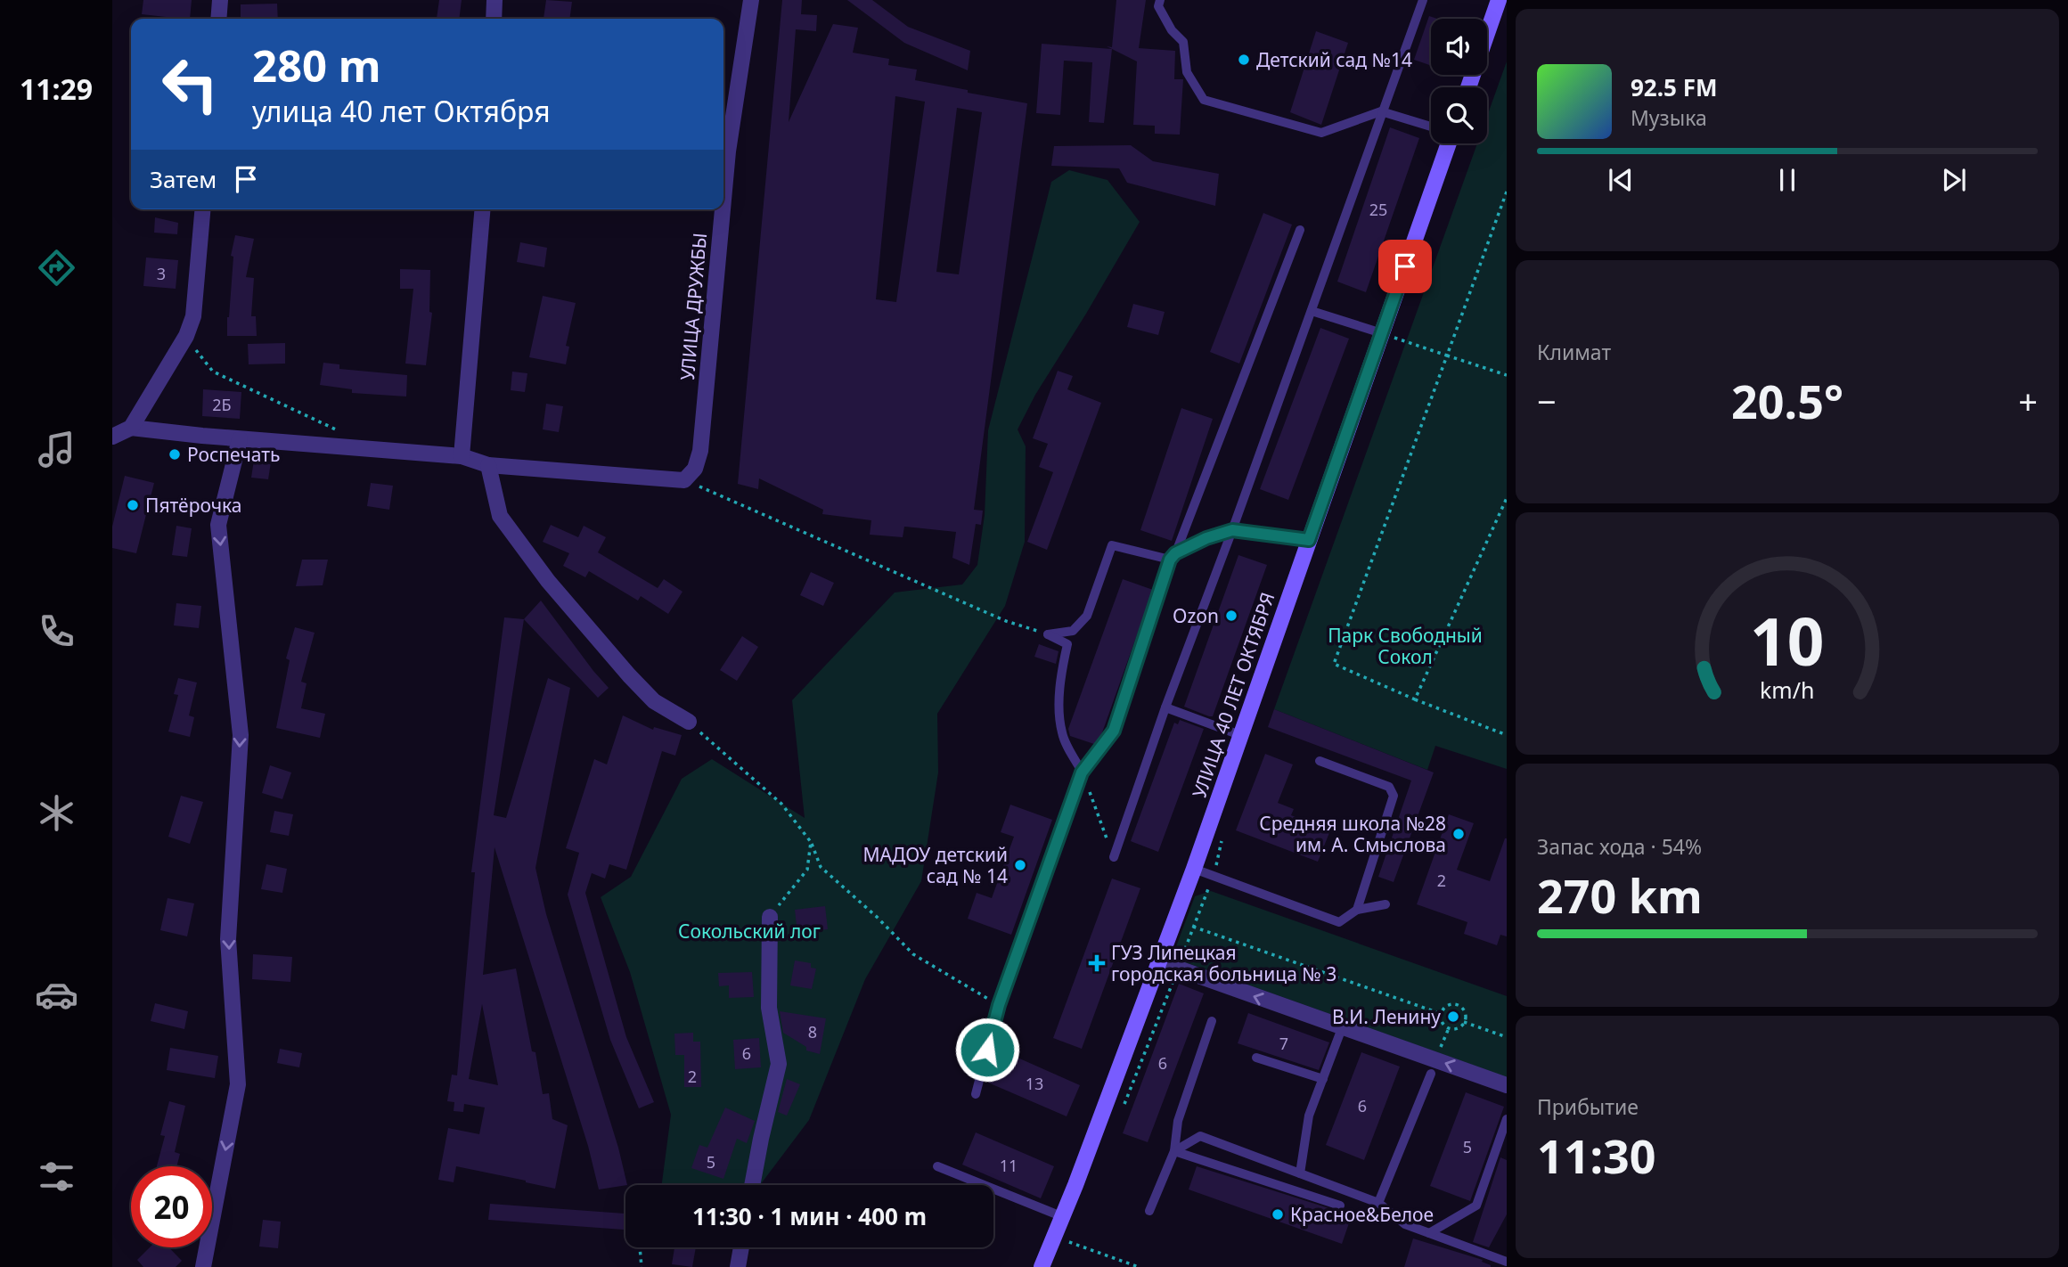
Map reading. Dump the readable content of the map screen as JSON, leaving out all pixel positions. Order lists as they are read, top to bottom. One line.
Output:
{"streets":{"street":["УЛИЦА ДРУЖБЫ","УЛИЦА 40 ЛЕТ ОКТЯБРЯ"]},"parks":["Парк Свободный Сокол","Сокольский лог"],"places":{"other":["Детский сад №14","Роспечать","Пятёрочка","Ozon","Средняя школа №28 им. А. Смыслова","МАДОУ детский сад № 14","В.И. Ленину","Красное&Белое"],"health":["ГУЗ Липецкая городская больница № 3"]},"house_numbers":["25","3","2Б","2","8","7","6","6","2","13","6","5","5","11"],"page":{"tabs":"11:29","turn":["280 m","улица 40 лет Октября"],"song":["92.5 FM","Музыка"],"then":"Затем","tile":["Климат",["Запас хода · 54%","270 km"],["Прибытие","11:30"]],"heat":["−","20.5°","+"],"limit":"20","trip":"11:30 · 1 мин · 400 m","gauge":["10","km/h"]}}
